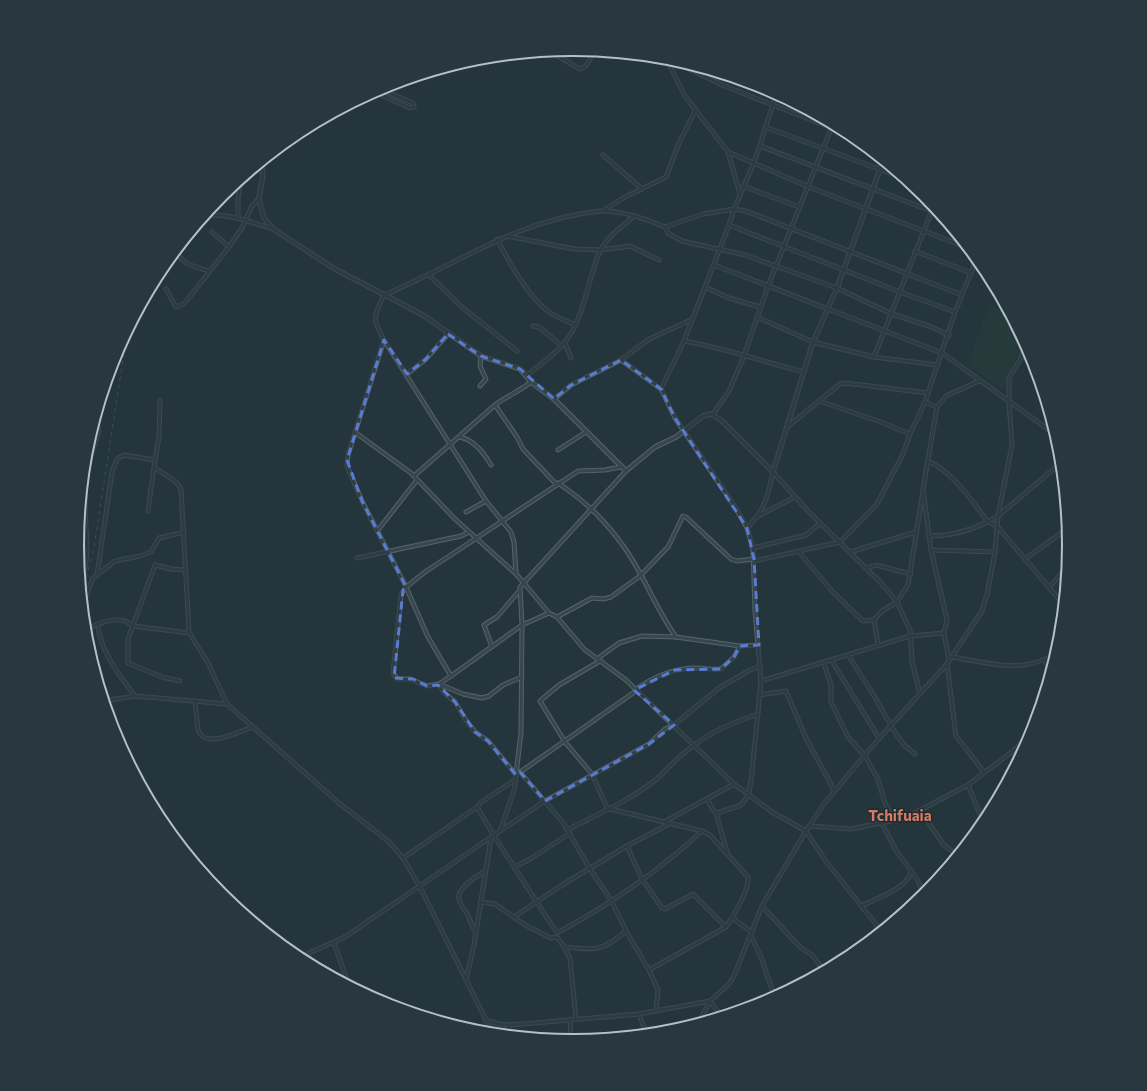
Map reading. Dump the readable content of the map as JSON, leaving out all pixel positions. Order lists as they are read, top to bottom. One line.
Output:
{"districts":["Tchifuaia"]}
